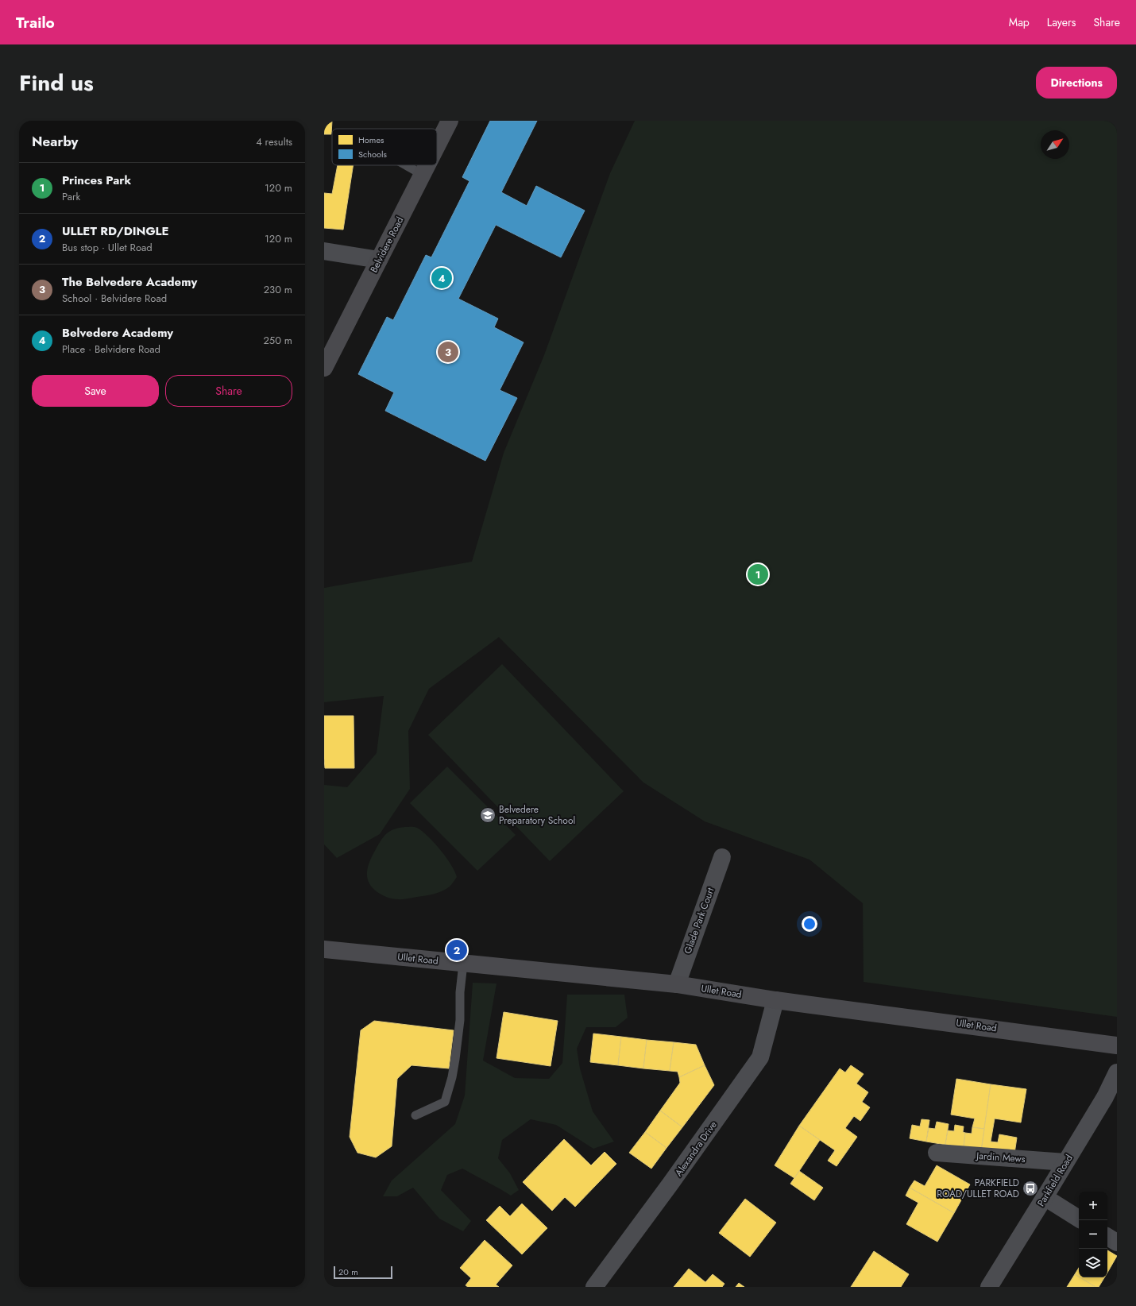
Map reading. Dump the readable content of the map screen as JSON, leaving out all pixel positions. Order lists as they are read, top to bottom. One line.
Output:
{"streets":{"main road":["Belvidere Road","Ullet Road"],"street":["Glade Park Court","Alexandra Drive","Jardin Mews","Parkfield Road"]},"crossings":[["Glade Park Court","Ullet Road"],["Ullet Road","Alexandra Drive"],["Jardin Mews","Parkfield Road"]],"places":{"school or university":["Belvedere Preparatory School"],"bus stop":["PARKFIELD ROAD/ULLET ROAD"]},"legend":["Homes","Schools"],"scale_bar":"20 m","north":"top right","page":{"header":"Trailo","nav":["Map","Layers","Share"],"title":"Find us","buttons":["Directions",["Save","Share"]],"heading":["Nearby","4 results"],"list":[{"mark":"1","name":"Princes Park","note":"Park","value":"120 m"},{"mark":"2","name":"ULLET RD/DINGLE","note":"Bus stop · Ullet Road","value":"120 m"},{"mark":"3","name":"The Belvedere Academy","note":"School · Belvidere Road","value":"230 m"},{"mark":"4","name":"Belvedere Academy","note":"Place · Belvidere Road","value":"250 m"}],"pins":["4","3","1","2"],"map_buttons":["+","−"],"scale":"20 m"}}
